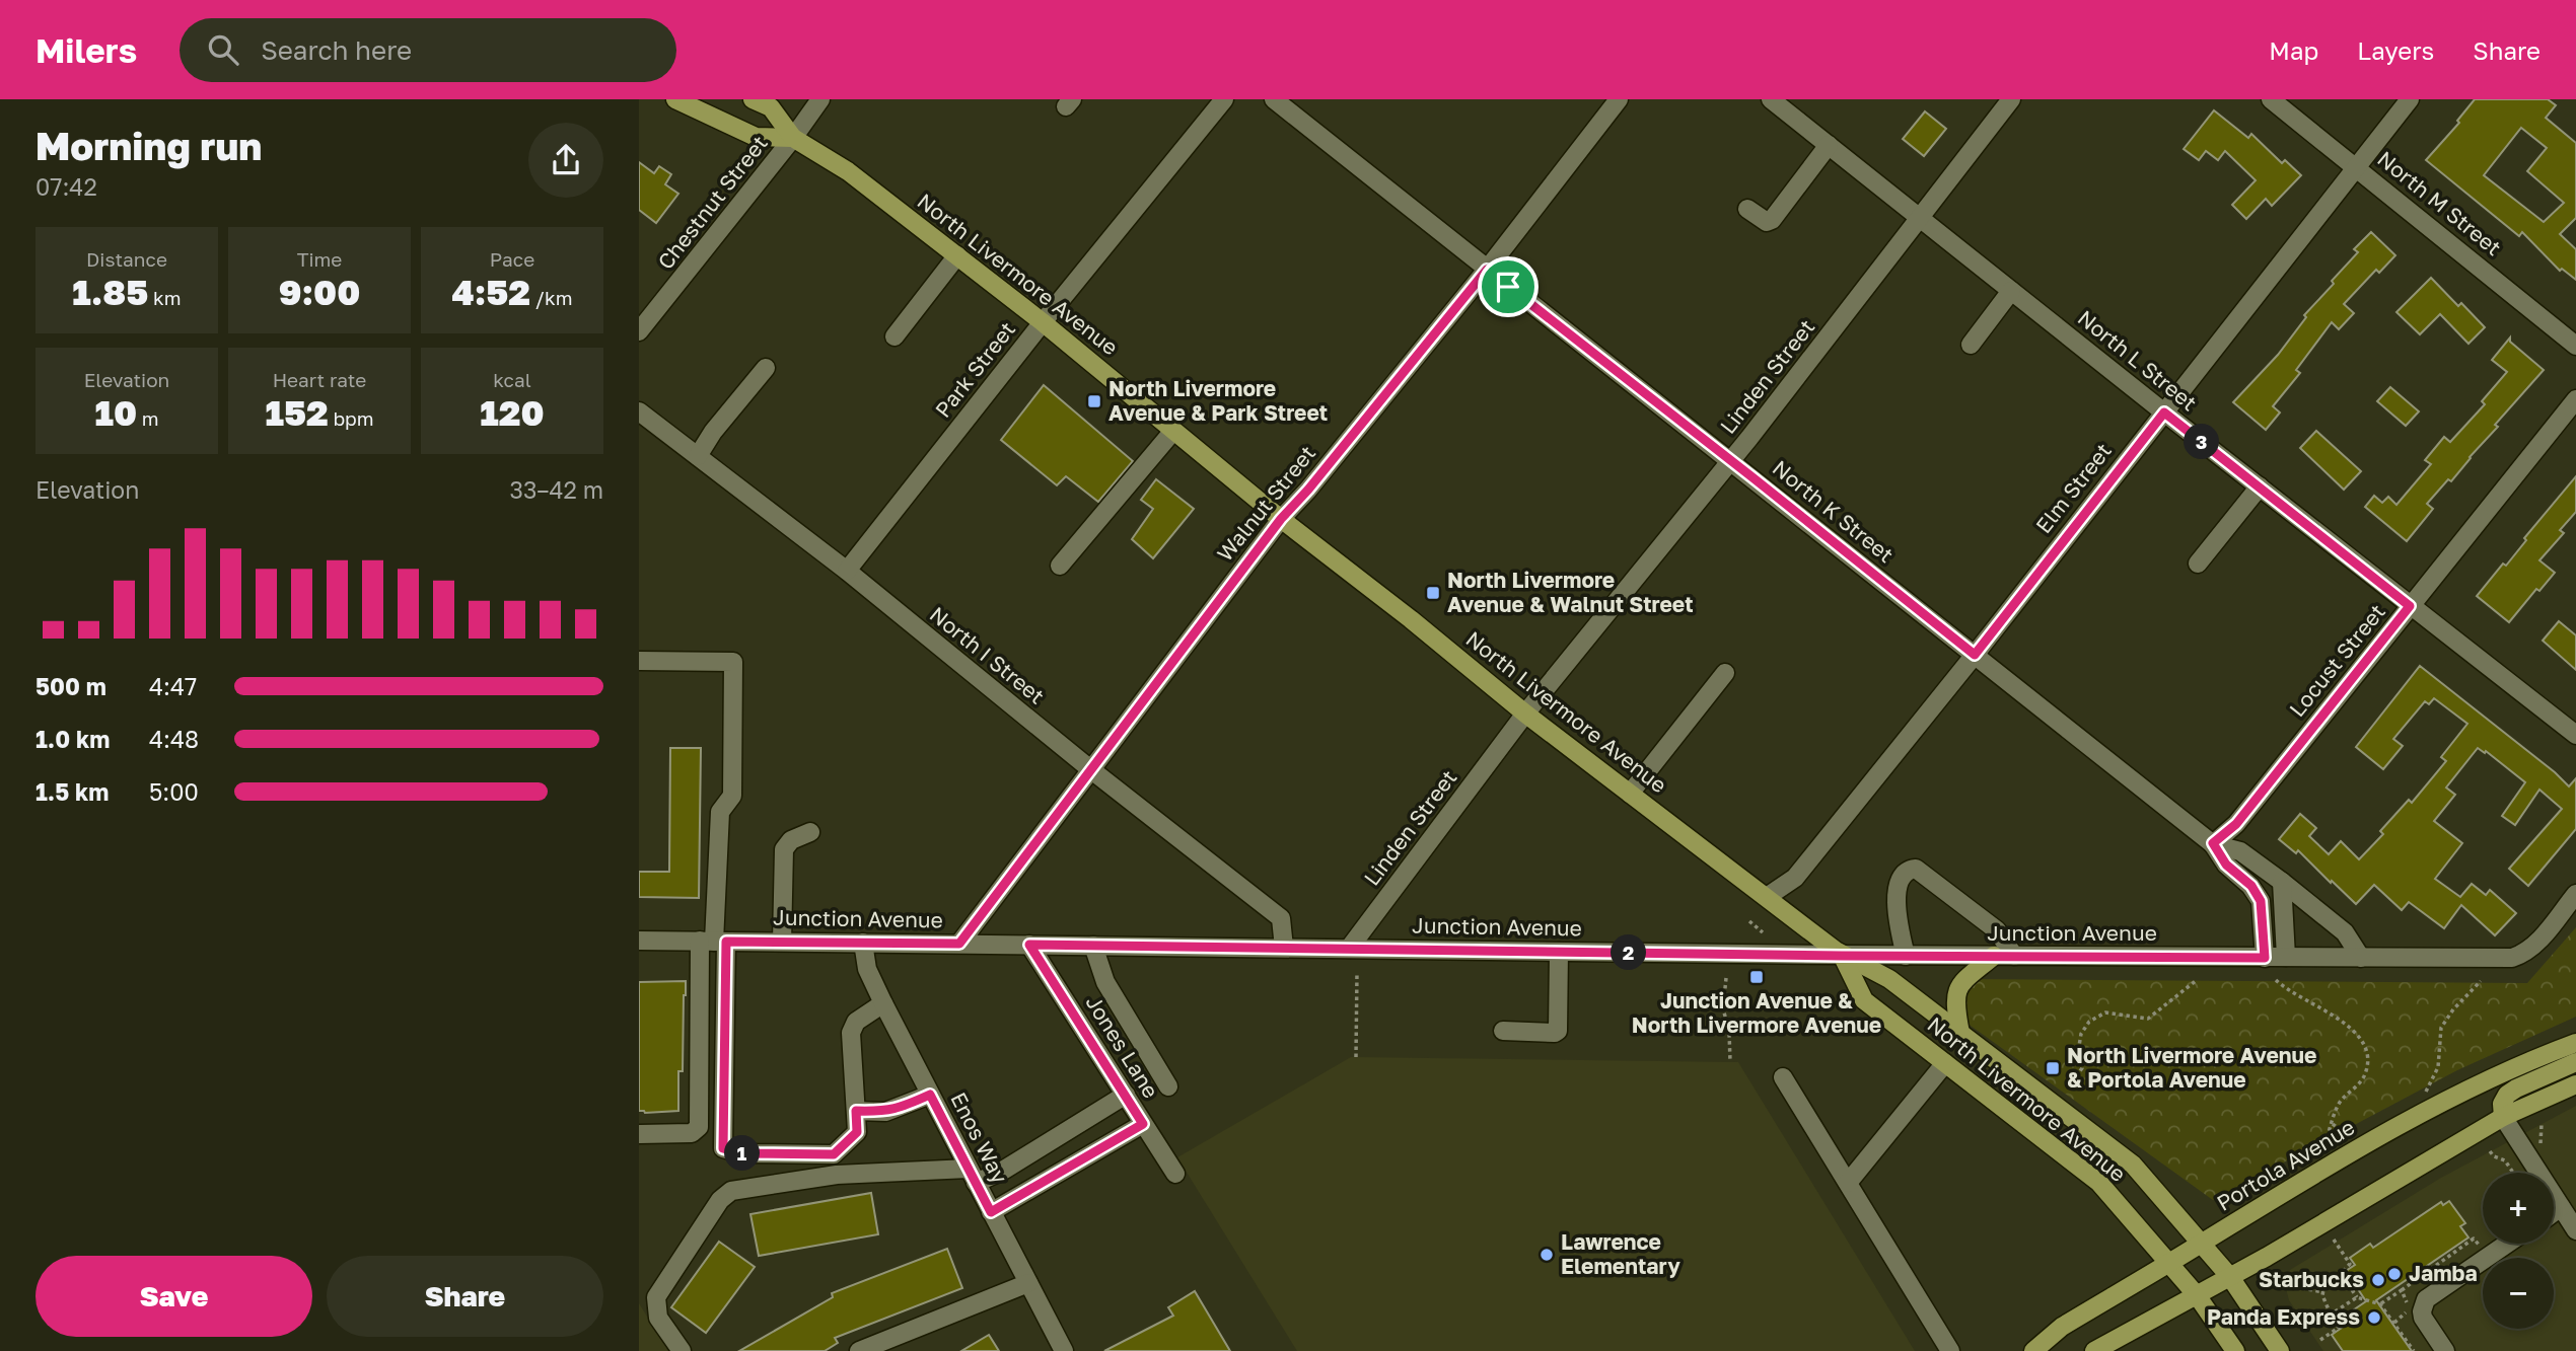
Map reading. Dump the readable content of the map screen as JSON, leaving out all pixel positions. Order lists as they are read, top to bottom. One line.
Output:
{"streets":{"main road":["North Livermore Avenue","Portola Avenue"],"street":["Chestnut Street","North M Street","North L Street","Park Street","Linden Street","Elm Street","Walnut Street","North K Street","North I Street","Locust Street","Junction Avenue","Jones Lane","Enos Way"]},"crossings":[["Chestnut Street","North Livermore Avenue"],["North M Street","Elm Street"],["North Livermore Avenue","Park Street"],["North Livermore Avenue","Linden Street"],["North Livermore Avenue","Elm Street"],["North Livermore Avenue","Walnut Street"],["North Livermore Avenue","Junction Avenue"],["North Livermore Avenue","Portola Avenue"],["North L Street","Linden Street"],["North L Street","Elm Street"],["North L Street","Locust Street"],["Park Street","North I Street"],["Linden Street","North K Street"],["Linden Street","Junction Avenue"],["Elm Street","North K Street"],["Walnut Street","North K Street"],["Walnut Street","North I Street"],["Walnut Street","Junction Avenue"],["North K Street","Locust Street"],["North K Street","Junction Avenue"],["North I Street","Junction Avenue"],["Junction Avenue","Jones Lane"],["Junction Avenue","Enos Way"]],"places":{"transit":["North Livermore Avenue & Park Street","North Livermore Avenue & Walnut Street","Junction Avenue & North Livermore Avenue","North Livermore Avenue & Portola Avenue"],"other":["Lawrence Elementary","Jamba","Starbucks","Panda Express"]},"page":{"header":"Milers","search":"Search here","nav":["Map","Layers","Share"],"heading":["Morning run","07:42"],"stats":[["Distance","1.85 km"],["Time","9:00"],["Pace","4:52 /km"],["Elevation","10 m"],["Heart rate","152 bpm"],["kcal","120"]],"pins":["3","2","1"],"chart":["Elevation","33–42 m"],"list":[{"name":"500 m","note":"4:47"},{"name":"1.0 km","note":"4:48"},{"name":"1.5 km","note":"5:00"}],"map_buttons":["+","−"],"buttons":["Save","Share"]}}
